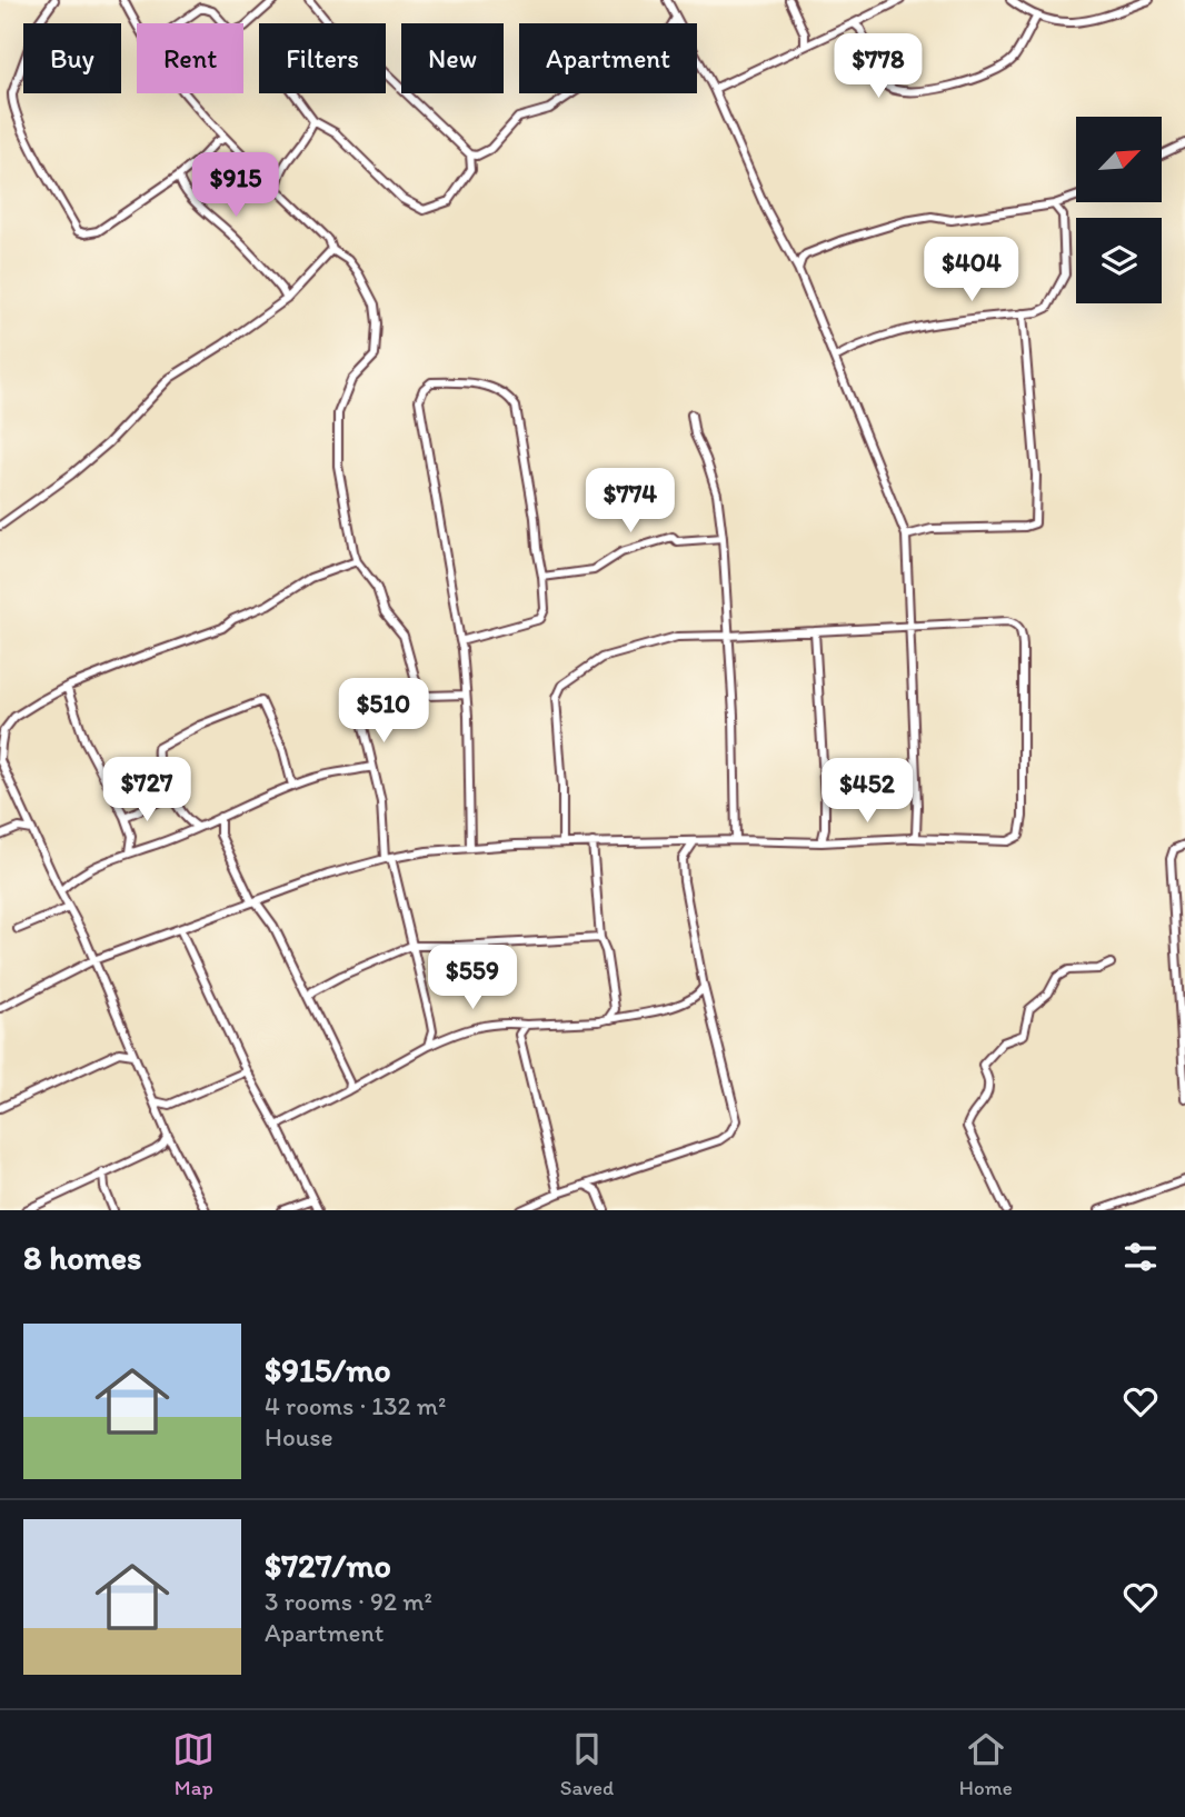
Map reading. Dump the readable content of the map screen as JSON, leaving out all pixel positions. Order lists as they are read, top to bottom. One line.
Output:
{"north":"top right","page":{"chip":["Buy","Rent","Filters","New","Apartment"],"price":["$778","$915","$404","$774","$510","$727","$452","$559"],"heading":"8 homes","list":[{"name":"$915/mo","note":"4 rooms · 132 m² · House"},{"name":"$727/mo","note":"3 rooms · 92 m² · Apartment"}],"tabs":["Map","Saved","Home"]}}
